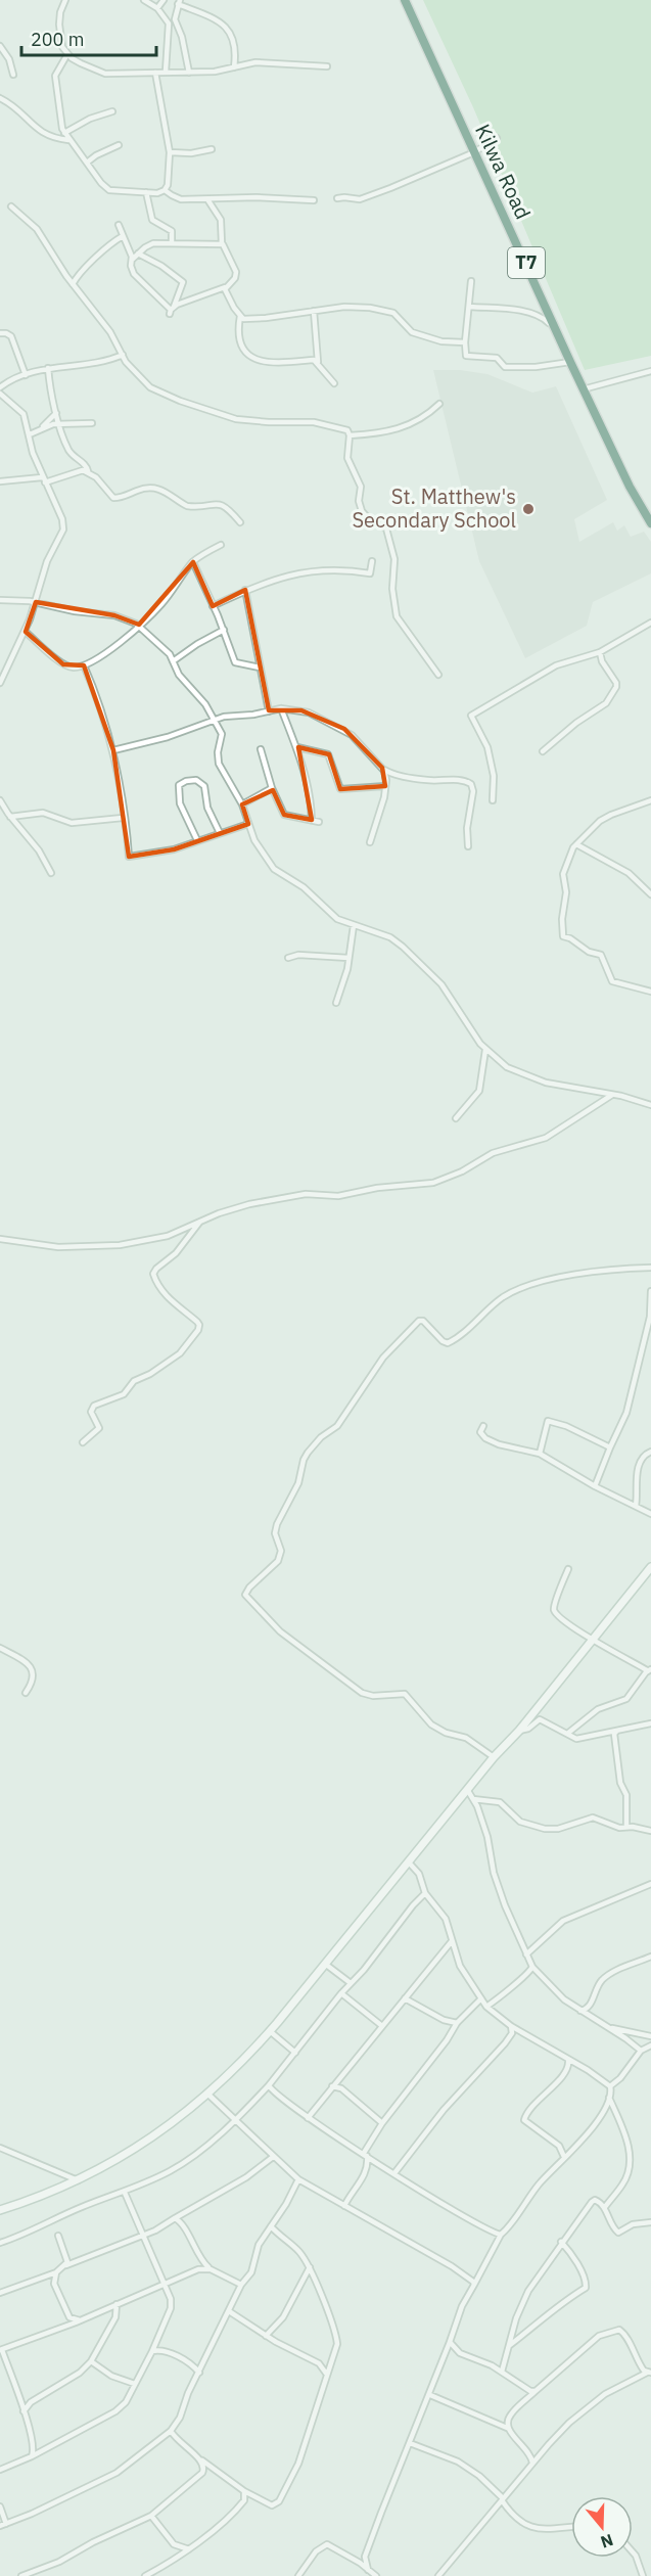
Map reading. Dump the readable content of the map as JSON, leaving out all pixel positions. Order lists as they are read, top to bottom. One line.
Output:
{"streets":{"highway":["Kilwa Road","T7"]},"places":["St. Matthew's Secondary School"],"scale_bar":"200 m","north":"bottom"}
